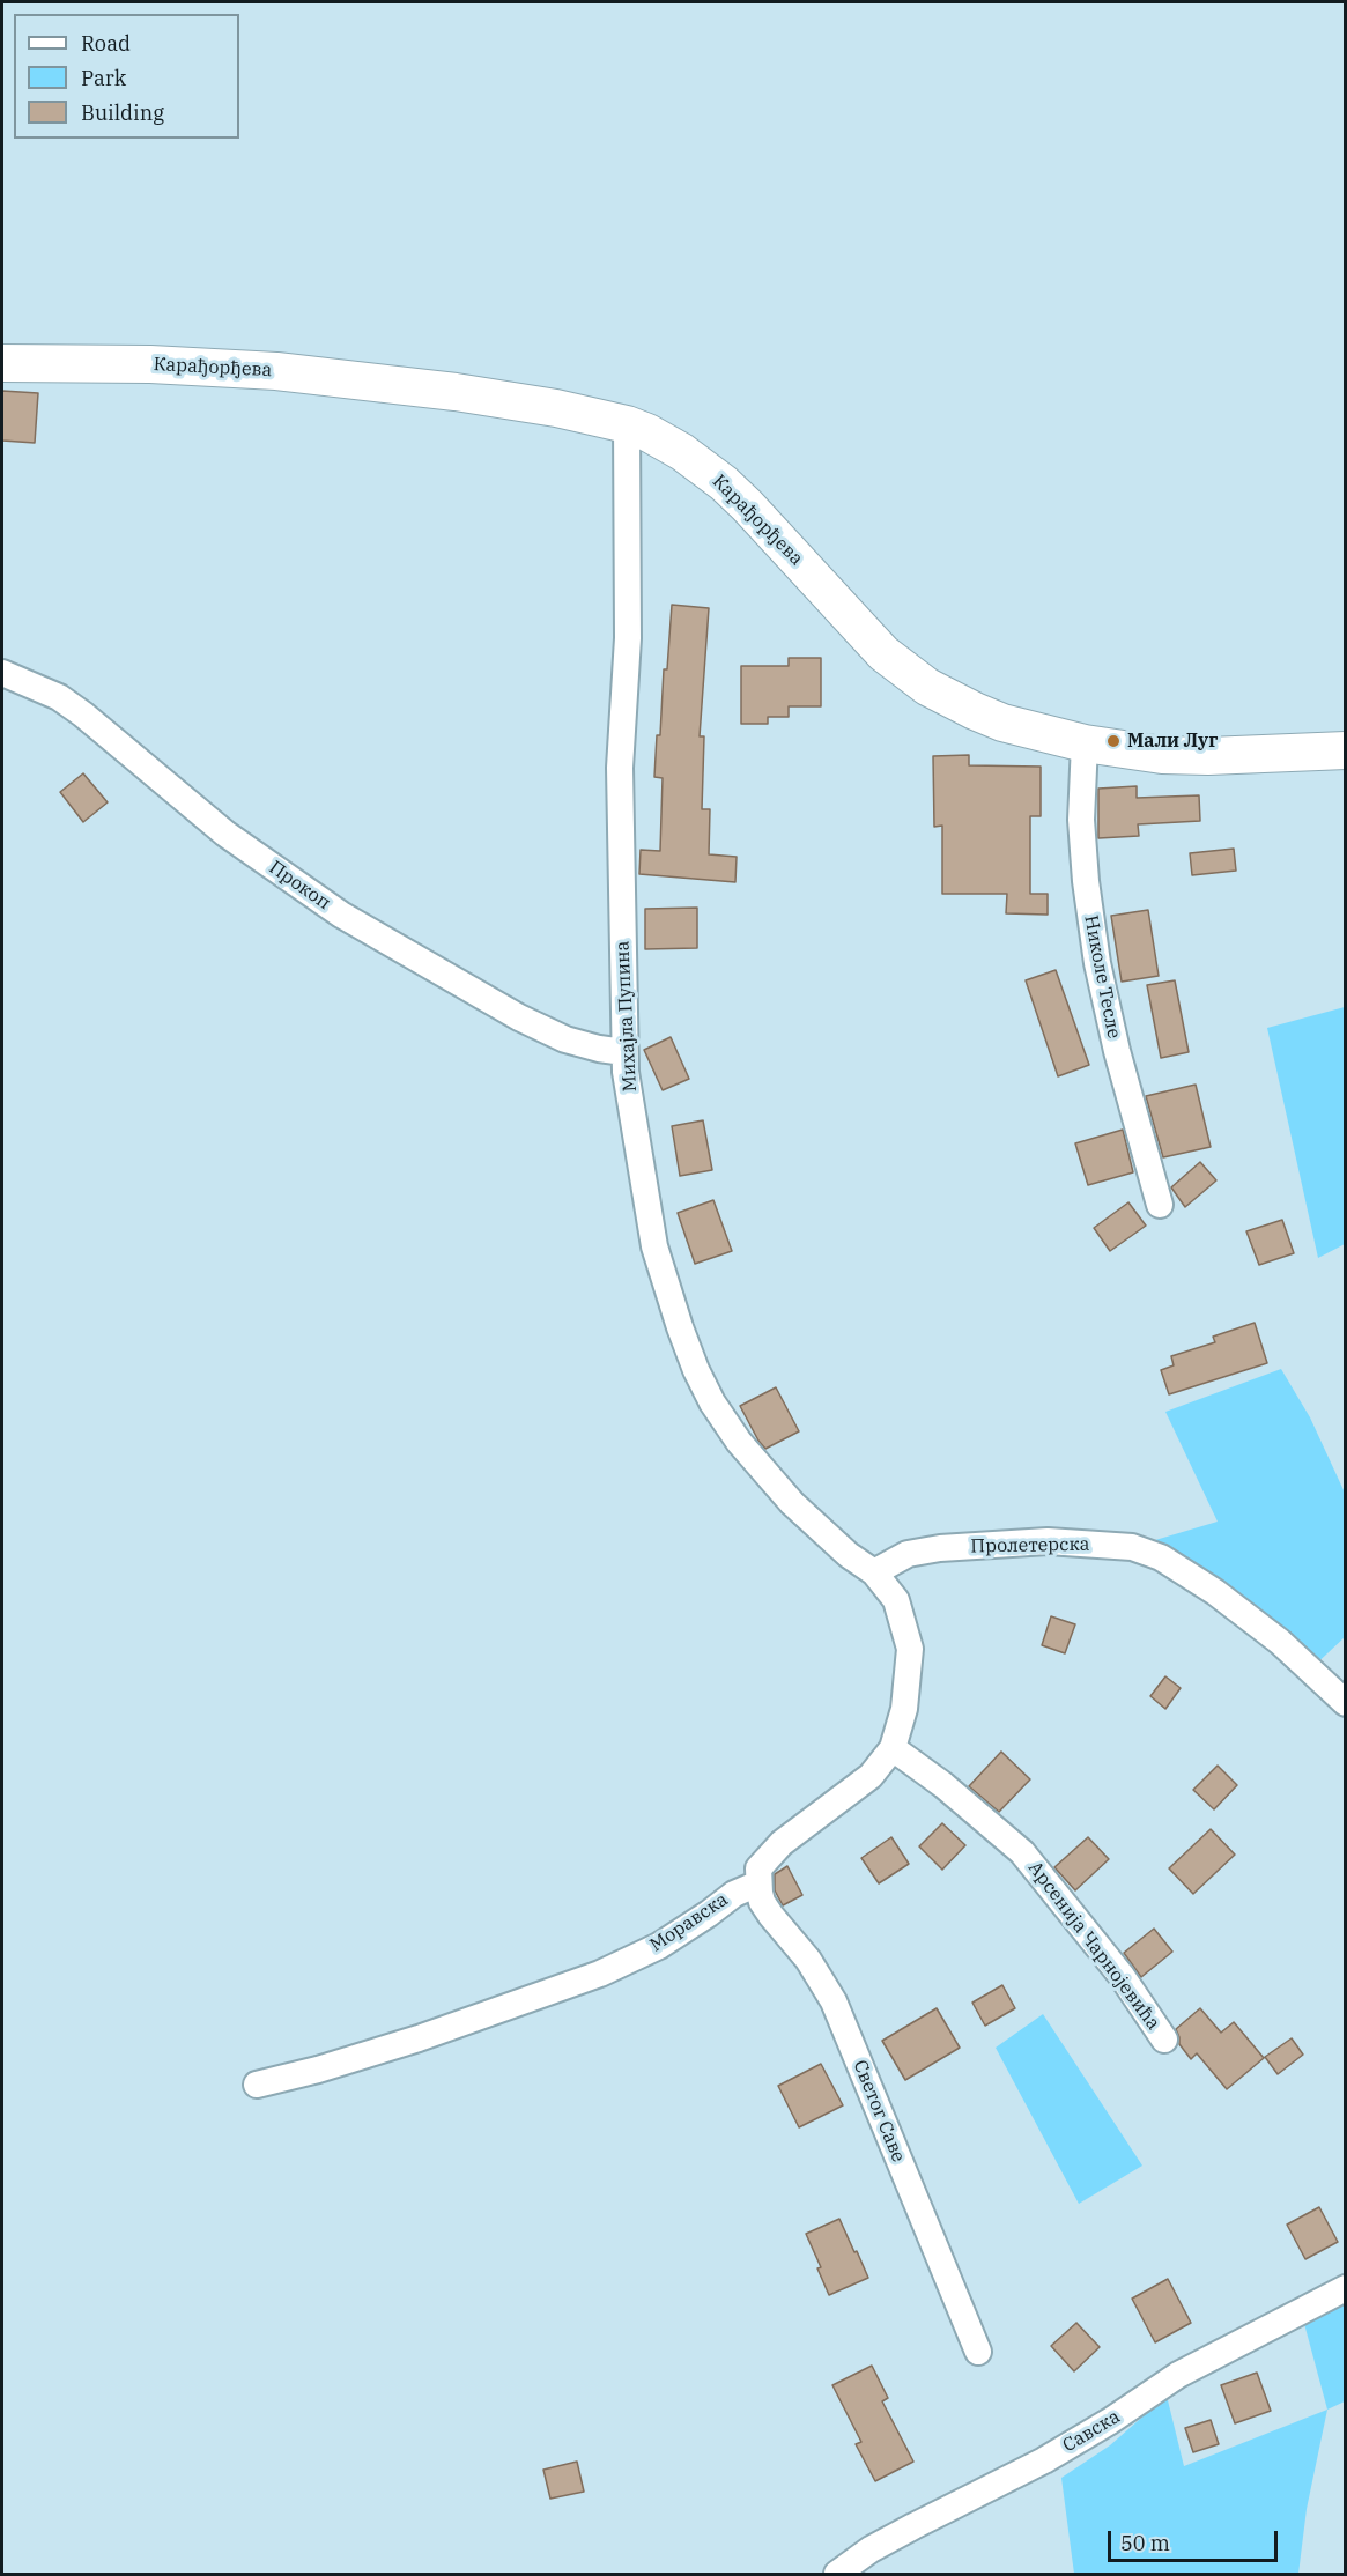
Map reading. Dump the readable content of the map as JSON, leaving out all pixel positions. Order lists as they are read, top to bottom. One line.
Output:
{"streets":{"street":["Карађорђева","Прокоп","Николе Тесле","Михајла Пупина","Пролетерска","Моравска","Арсенија Чарнојевића","Светог Саве","Савска"]},"crossings":[["Карађорђева","Николе Тесле"],["Карађорђева","Михајла Пупина"],["Прокоп","Михајла Пупина"],["Михајла Пупина","Пролетерска"],["Моравска","Светог Саве"]],"places":["Мали Луг"],"legend":["Road","Park","Building"],"scale_bar":"50 m"}
